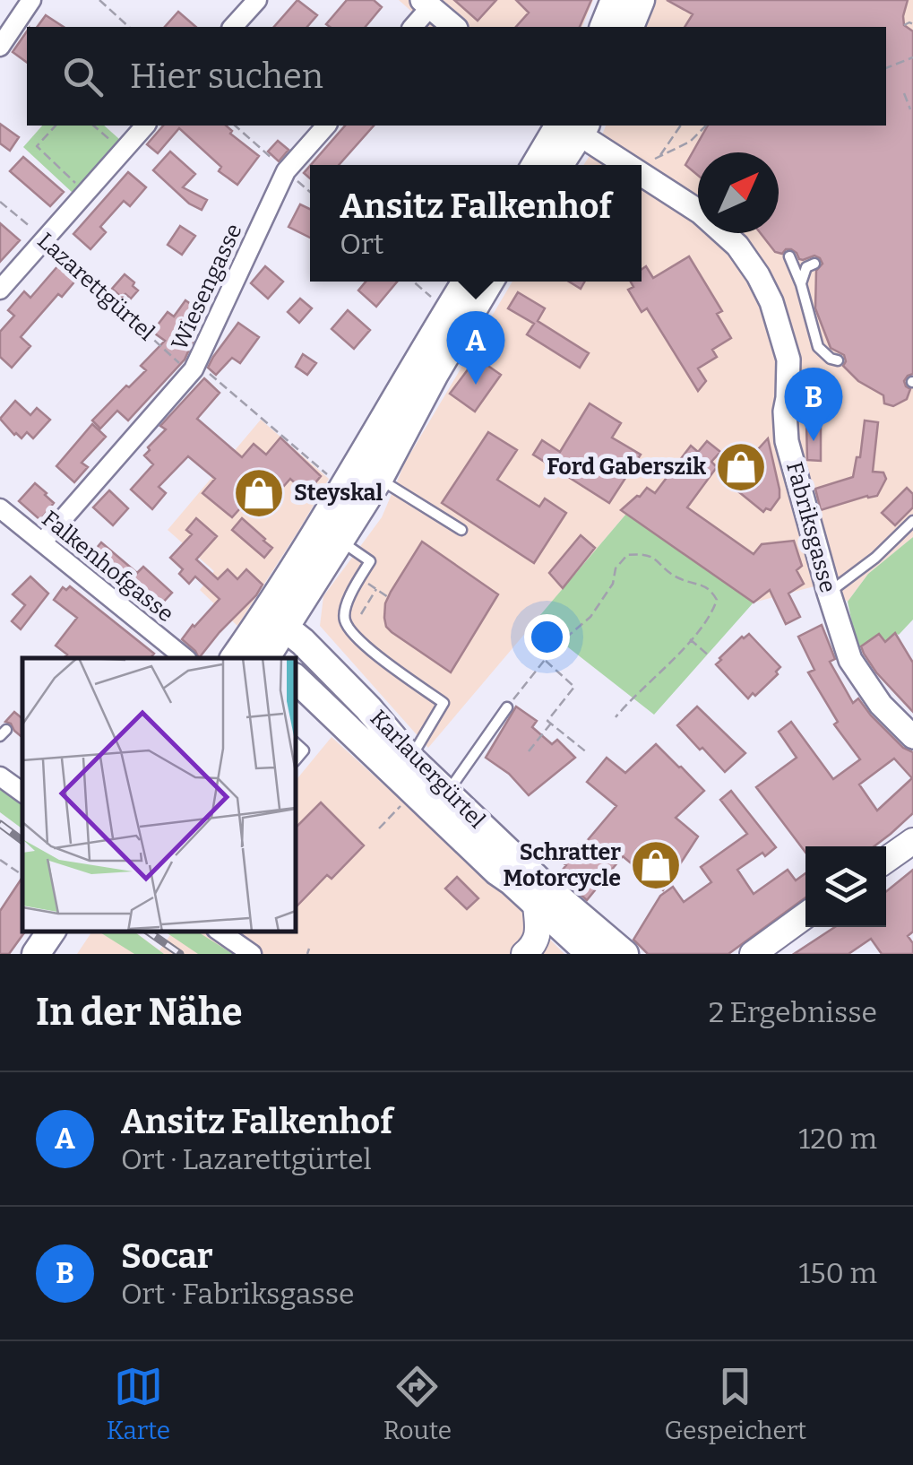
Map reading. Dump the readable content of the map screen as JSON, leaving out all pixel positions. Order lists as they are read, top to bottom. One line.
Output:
{"streets":{"main road":["Karlauergürtel"],"street":["Wiesengasse","Fabriksgasse","Falkenhofgasse"],"path":["Lazarettgürtel"]},"crossings":[["Lazarettgürtel","Wiesengasse"],["Wiesengasse","Falkenhofgasse"]],"places":{"shop":["Ford Gaberszik","Steyskal","Schratter Motorcycle"]},"north":"top right","page":{"search":"Hier suchen","popup":["Ansitz Falkenhof","Ort"],"pins":["A","B"],"heading":["In der Nähe","2 Ergebnisse"],"list":[{"mark":"A","name":"Ansitz Falkenhof","note":"Ort · Lazarettgürtel","value":"120 m"},{"mark":"B","name":"Socar","note":"Ort · Fabriksgasse","value":"150 m"}],"nav":["Karte","Route","Gespeichert"]}}
